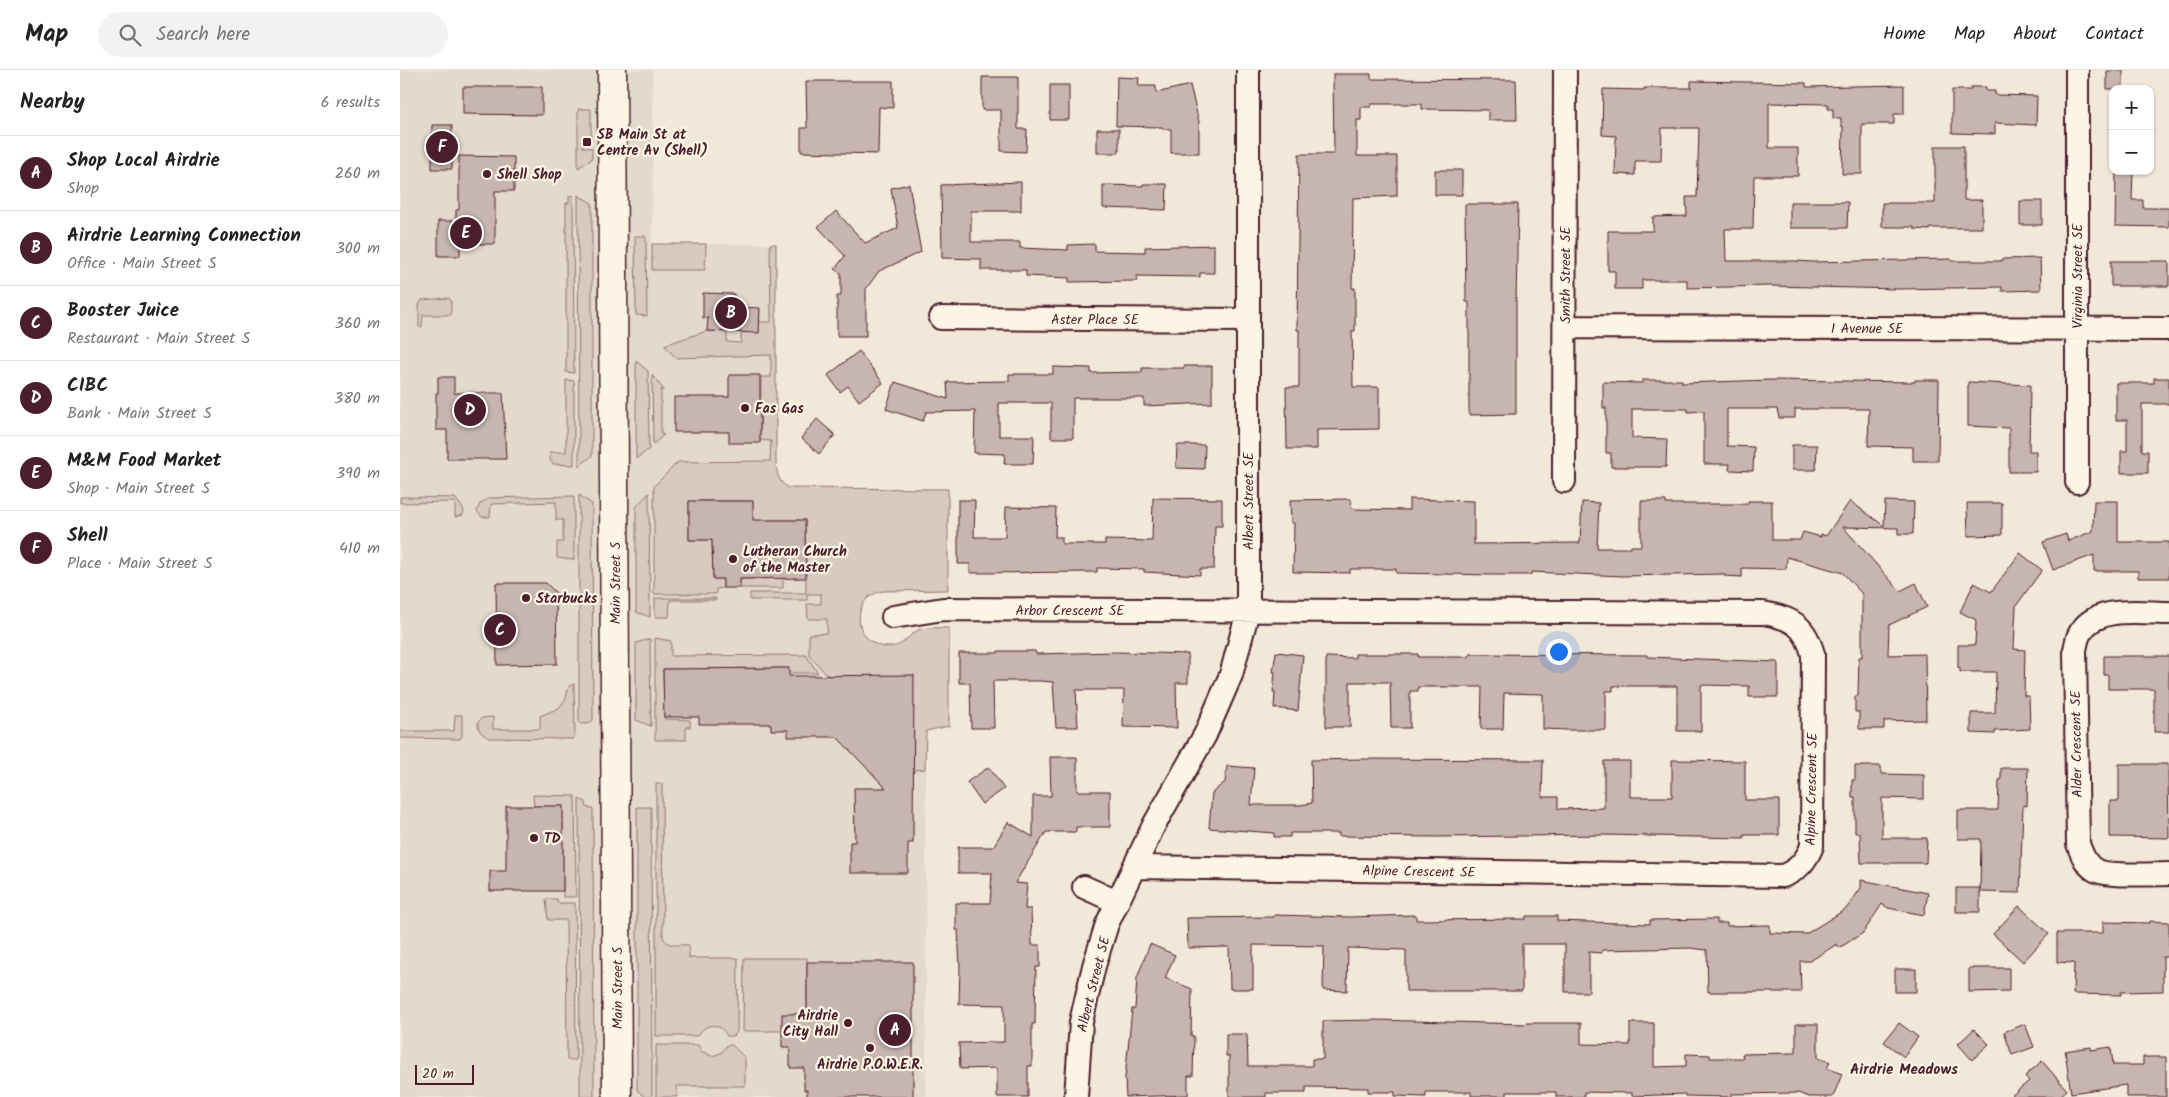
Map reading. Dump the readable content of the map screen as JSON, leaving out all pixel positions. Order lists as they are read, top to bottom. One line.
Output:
{"streets":{"main road":["Main Street S"],"street":["Smith Street SE","Virginia Street SE","Aster Place SE","1 Avenue SE","Albert Street SE","Arbor Crescent SE","Alder Crescent SE","Alpine Crescent SE"]},"crossings":[["Smith Street SE","1 Avenue SE"],["Virginia Street SE","1 Avenue SE"],["Aster Place SE","Albert Street SE"],["Albert Street SE","Arbor Crescent SE"],["Albert Street SE","Alpine Crescent SE"],["Arbor Crescent SE","Alpine Crescent SE"]],"districts":["Airdrie Meadows"],"places":{"transit":["SB Main St at Centre Av (Shell)"],"other":["Shell Shop","Fas Gas","Lutheran Church of the Master","Starbucks","TD","Airdrie City Hall","Airdrie P.O.W.E.R."]},"scale_bar":"20 m","page":{"header":"Map","search":"Search here","nav":["Home","Map","About","Contact"],"heading":["Nearby","6 results"],"map_buttons":["+","−"],"pins":["F","E","B","D","C","A"],"list":[{"mark":"A","name":"Shop Local Airdrie","note":"Shop","value":"260 m"},{"mark":"B","name":"Airdrie Learning Connection","note":"Office · Main Street S","value":"300 m"},{"mark":"C","name":"Booster Juice","note":"Restaurant · Main Street S","value":"360 m"},{"mark":"D","name":"CIBC","note":"Bank · Main Street S","value":"380 m"},{"mark":"E","name":"M&M Food Market","note":"Shop · Main Street S","value":"390 m"},{"mark":"F","name":"Shell","note":"Place · Main Street S","value":"410 m"}],"scale":"20 m"}}
